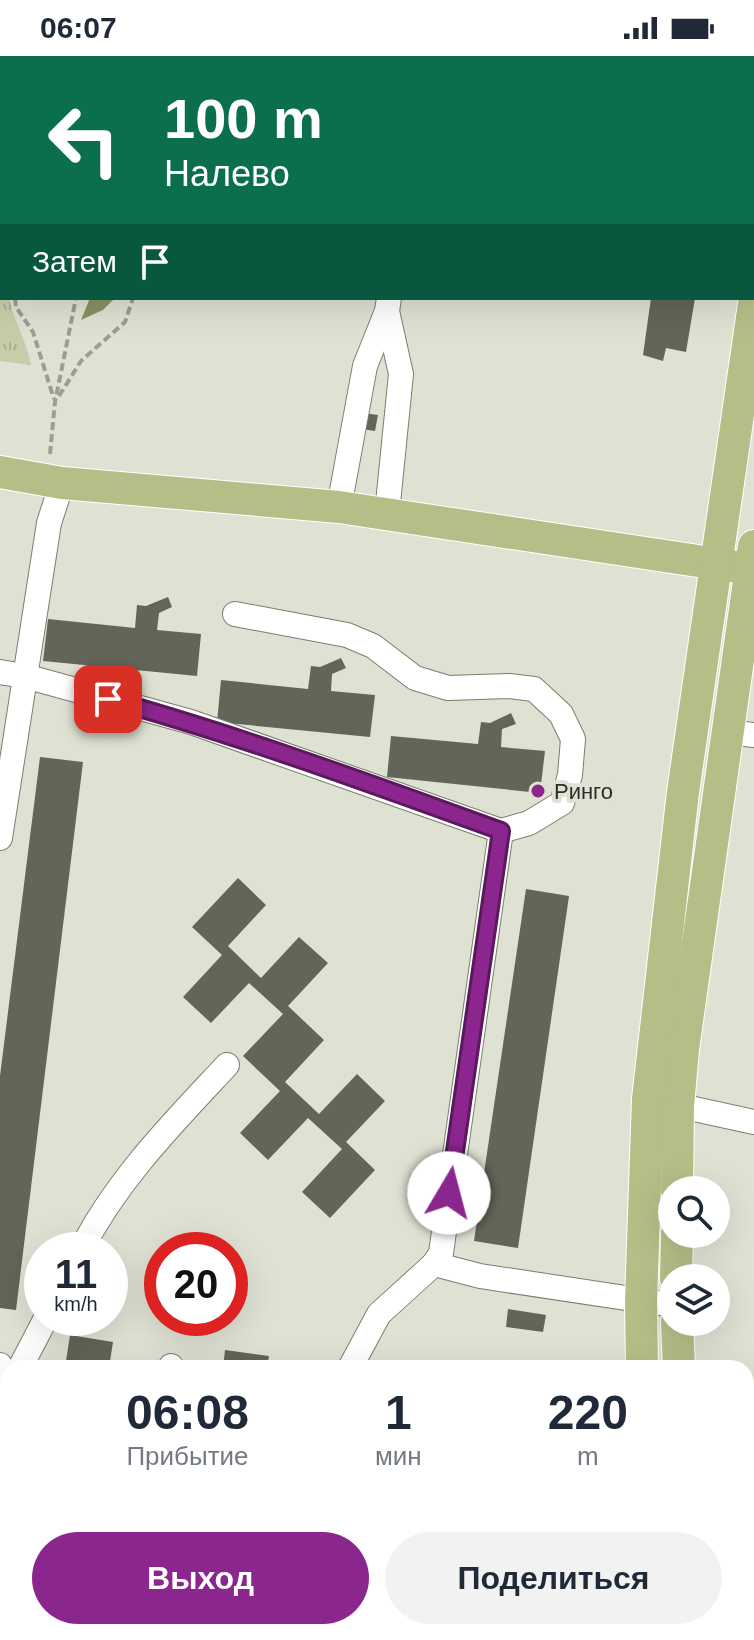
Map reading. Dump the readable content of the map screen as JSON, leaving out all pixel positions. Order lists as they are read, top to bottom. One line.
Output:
{"places":["Ринго"],"page":{"status":"06:07","turn":["100 m","Налево"],"then":"Затем","speed":"11 km/h","limit":"20","eta":["06:08","Прибытие","1","мин","220","m"],"buttons":["Выход","Поделиться"]}}
